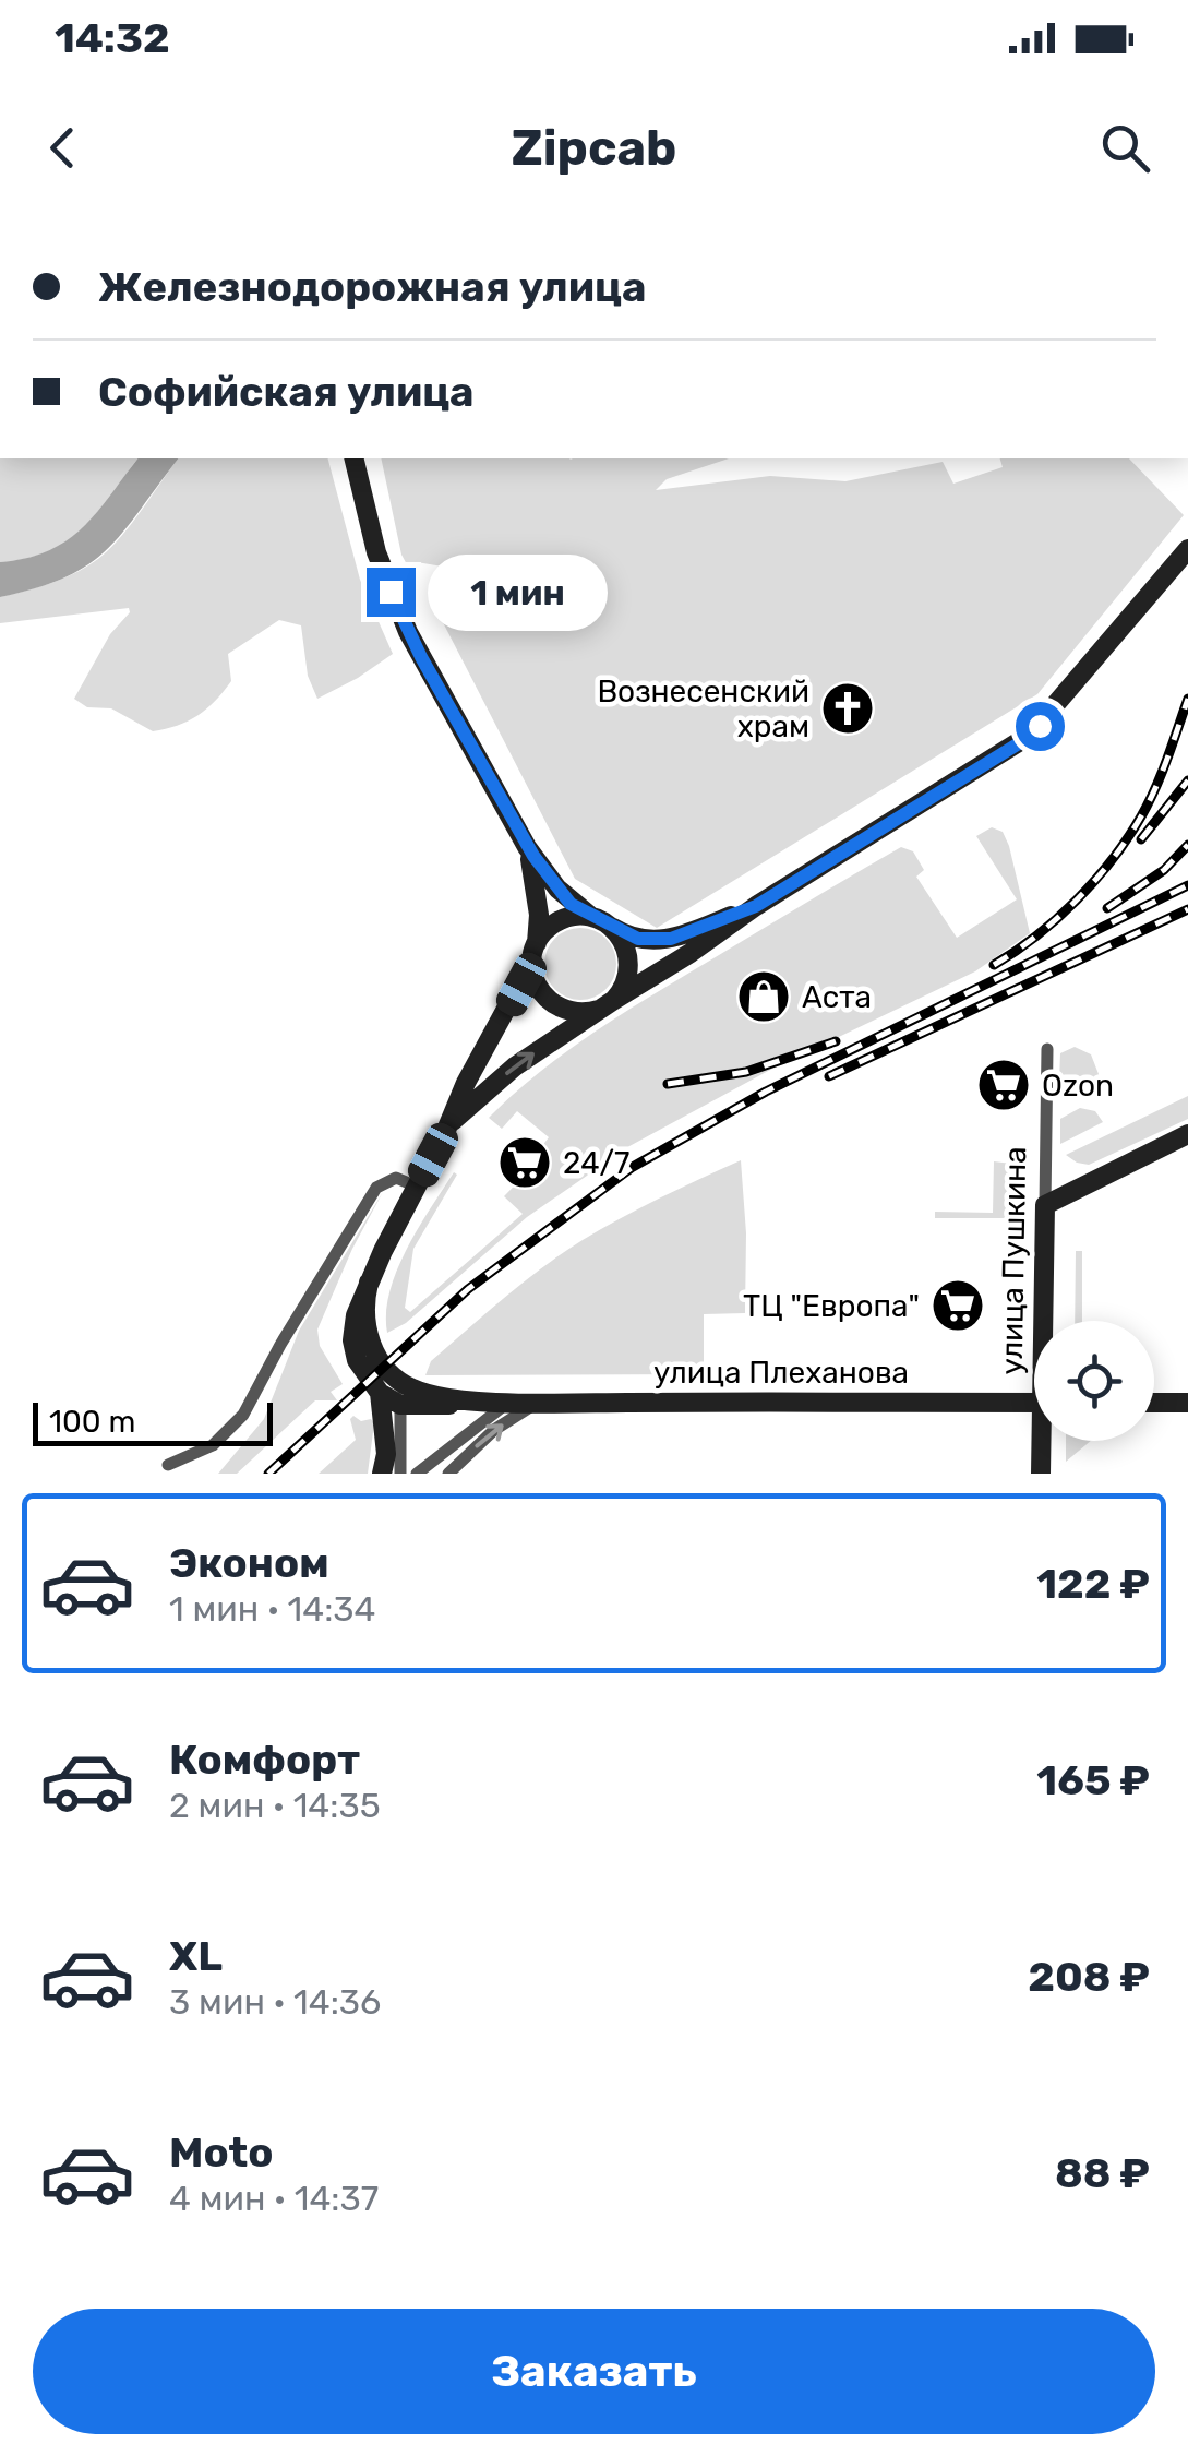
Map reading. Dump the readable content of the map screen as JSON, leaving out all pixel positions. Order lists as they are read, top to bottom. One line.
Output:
{"streets":{"main road":["улица Пушкина","улица Плеханова"]},"places":{"church":["Вознесенский храм"],"shop":["Аста"],"supermarket":["Ozon","24/7","ТЦ \"Европа\""]},"scale_bar":"100 m","page":{"status":"14:32","header":"Zipcab","banner":["Железнодорожная улица","Софийская улица"],"bubble":"1 мин","scale":"100 m","list":[{"name":"Эконом","note":"1 мин · 14:34","value":"122 ₽"},{"name":"Комфорт","note":"2 мин · 14:35","value":"165 ₽"},{"name":"XL","note":"3 мин · 14:36","value":"208 ₽"},{"name":"Moto","note":"4 мин · 14:37","value":"88 ₽"}],"buttons":"Заказать"}}
